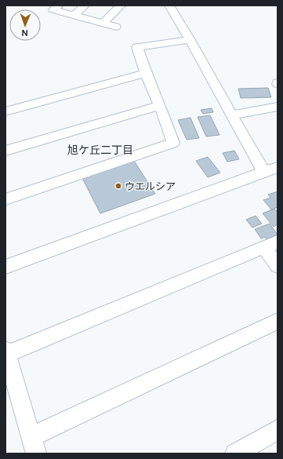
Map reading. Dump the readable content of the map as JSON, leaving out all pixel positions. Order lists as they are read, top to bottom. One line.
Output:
{"districts":["旭ケ丘二丁目"],"places":["ウエルシア"],"north":"bottom"}
